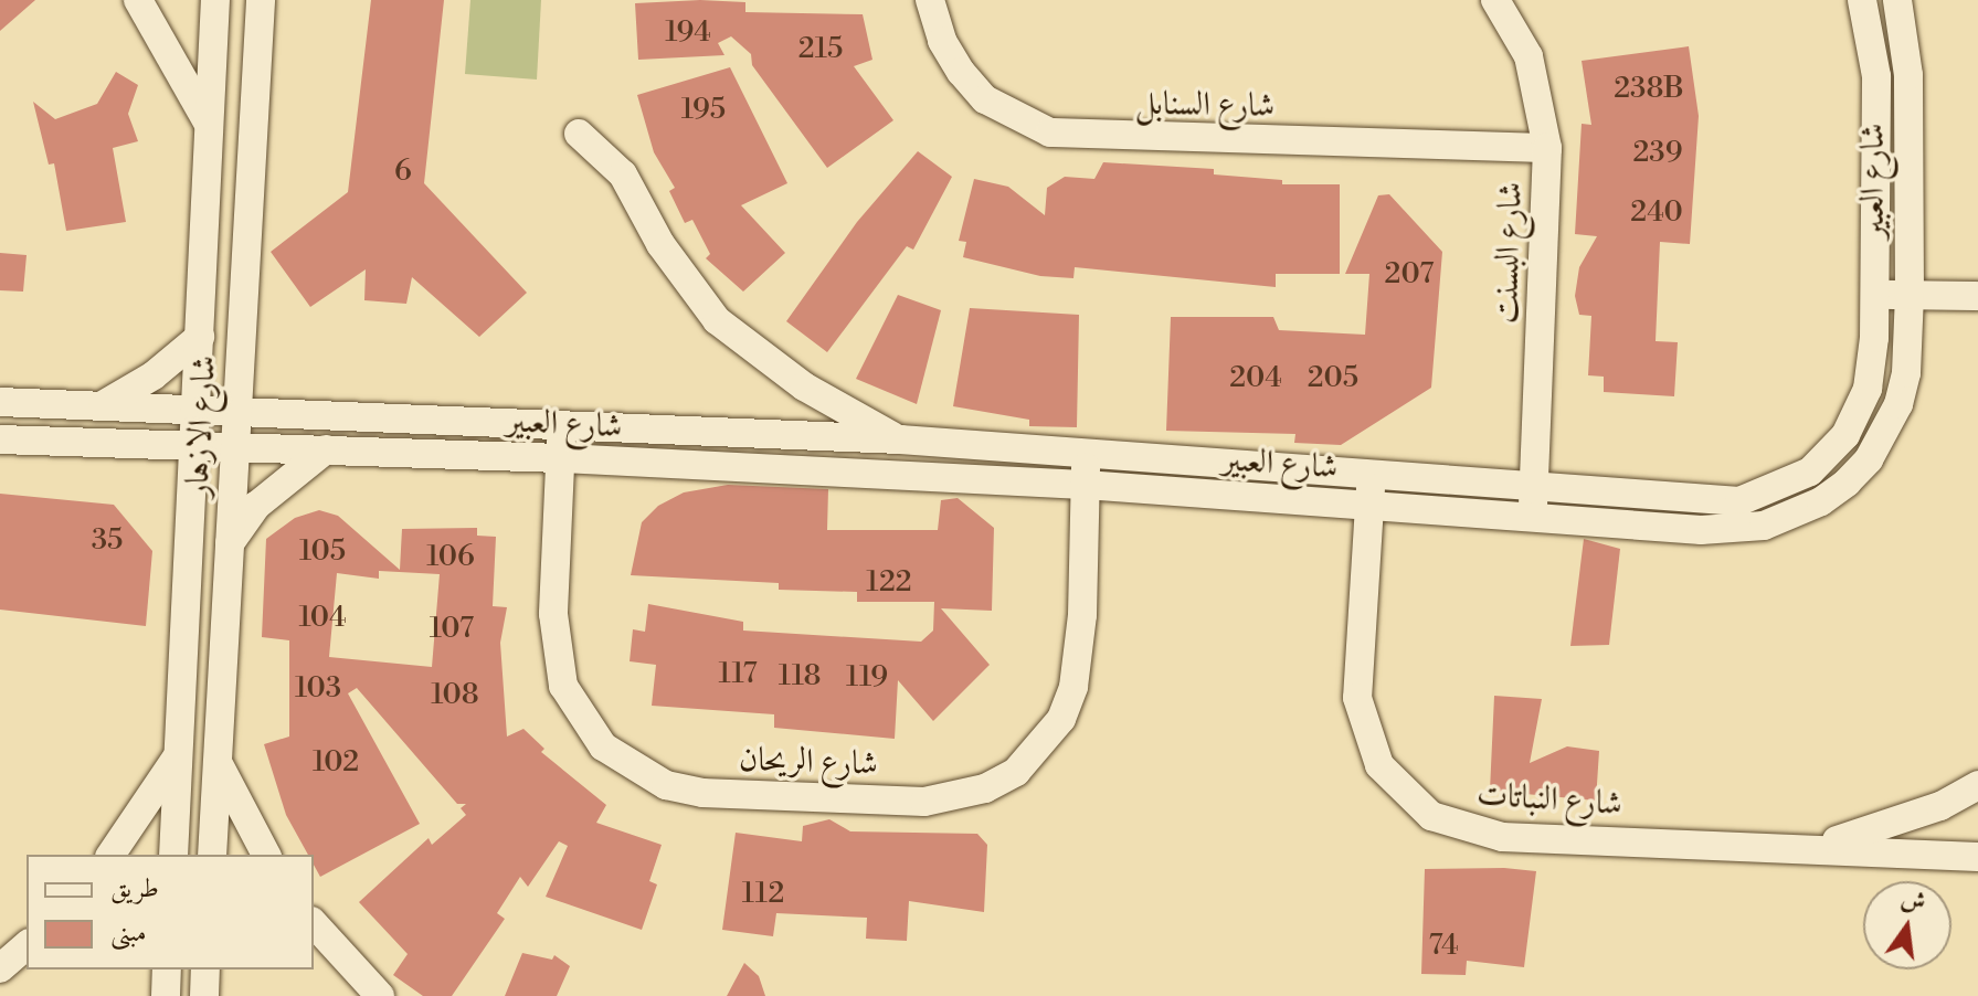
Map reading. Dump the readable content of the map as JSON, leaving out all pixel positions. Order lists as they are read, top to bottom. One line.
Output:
{"streets":{"street":["شارع السنابل","شارع العبير","شارع البسنت","شارع الازهار","شارع الريحان","شارع النباتات"]},"crossings":[["شارع السنابل","شارع البسنت"],["شارع العبير","شارع البسنت"],["شارع العبير","شارع الازهار"],["شارع العبير","شارع الريحان"],["شارع العبير","شارع النباتات"]],"house_numbers":["194","215","238B","195","239","6","240","207","204","205","35","105","106","122","104","107","117","118","119","103","108","102","112","74"],"legend":["طريق","مبنى"],"north":"top"}
